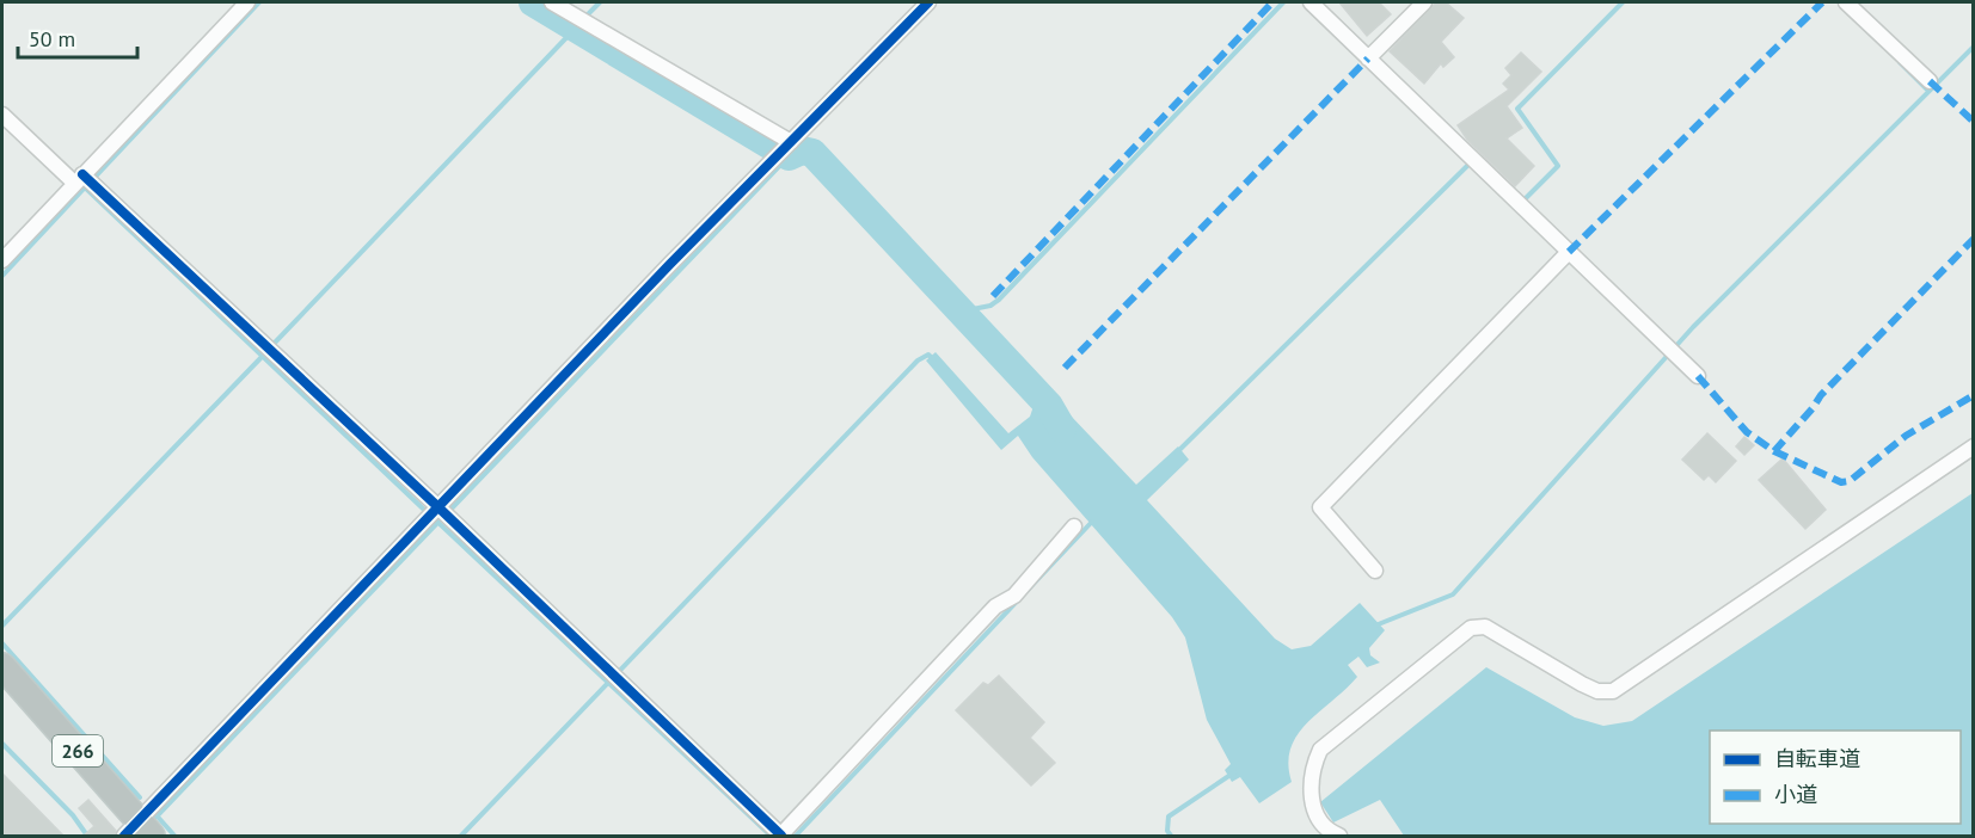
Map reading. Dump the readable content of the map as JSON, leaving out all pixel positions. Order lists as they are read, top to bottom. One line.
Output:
{"streets":{"highway":["266"]},"legend":["自転車道","小道"],"scale_bar":"50 m"}
